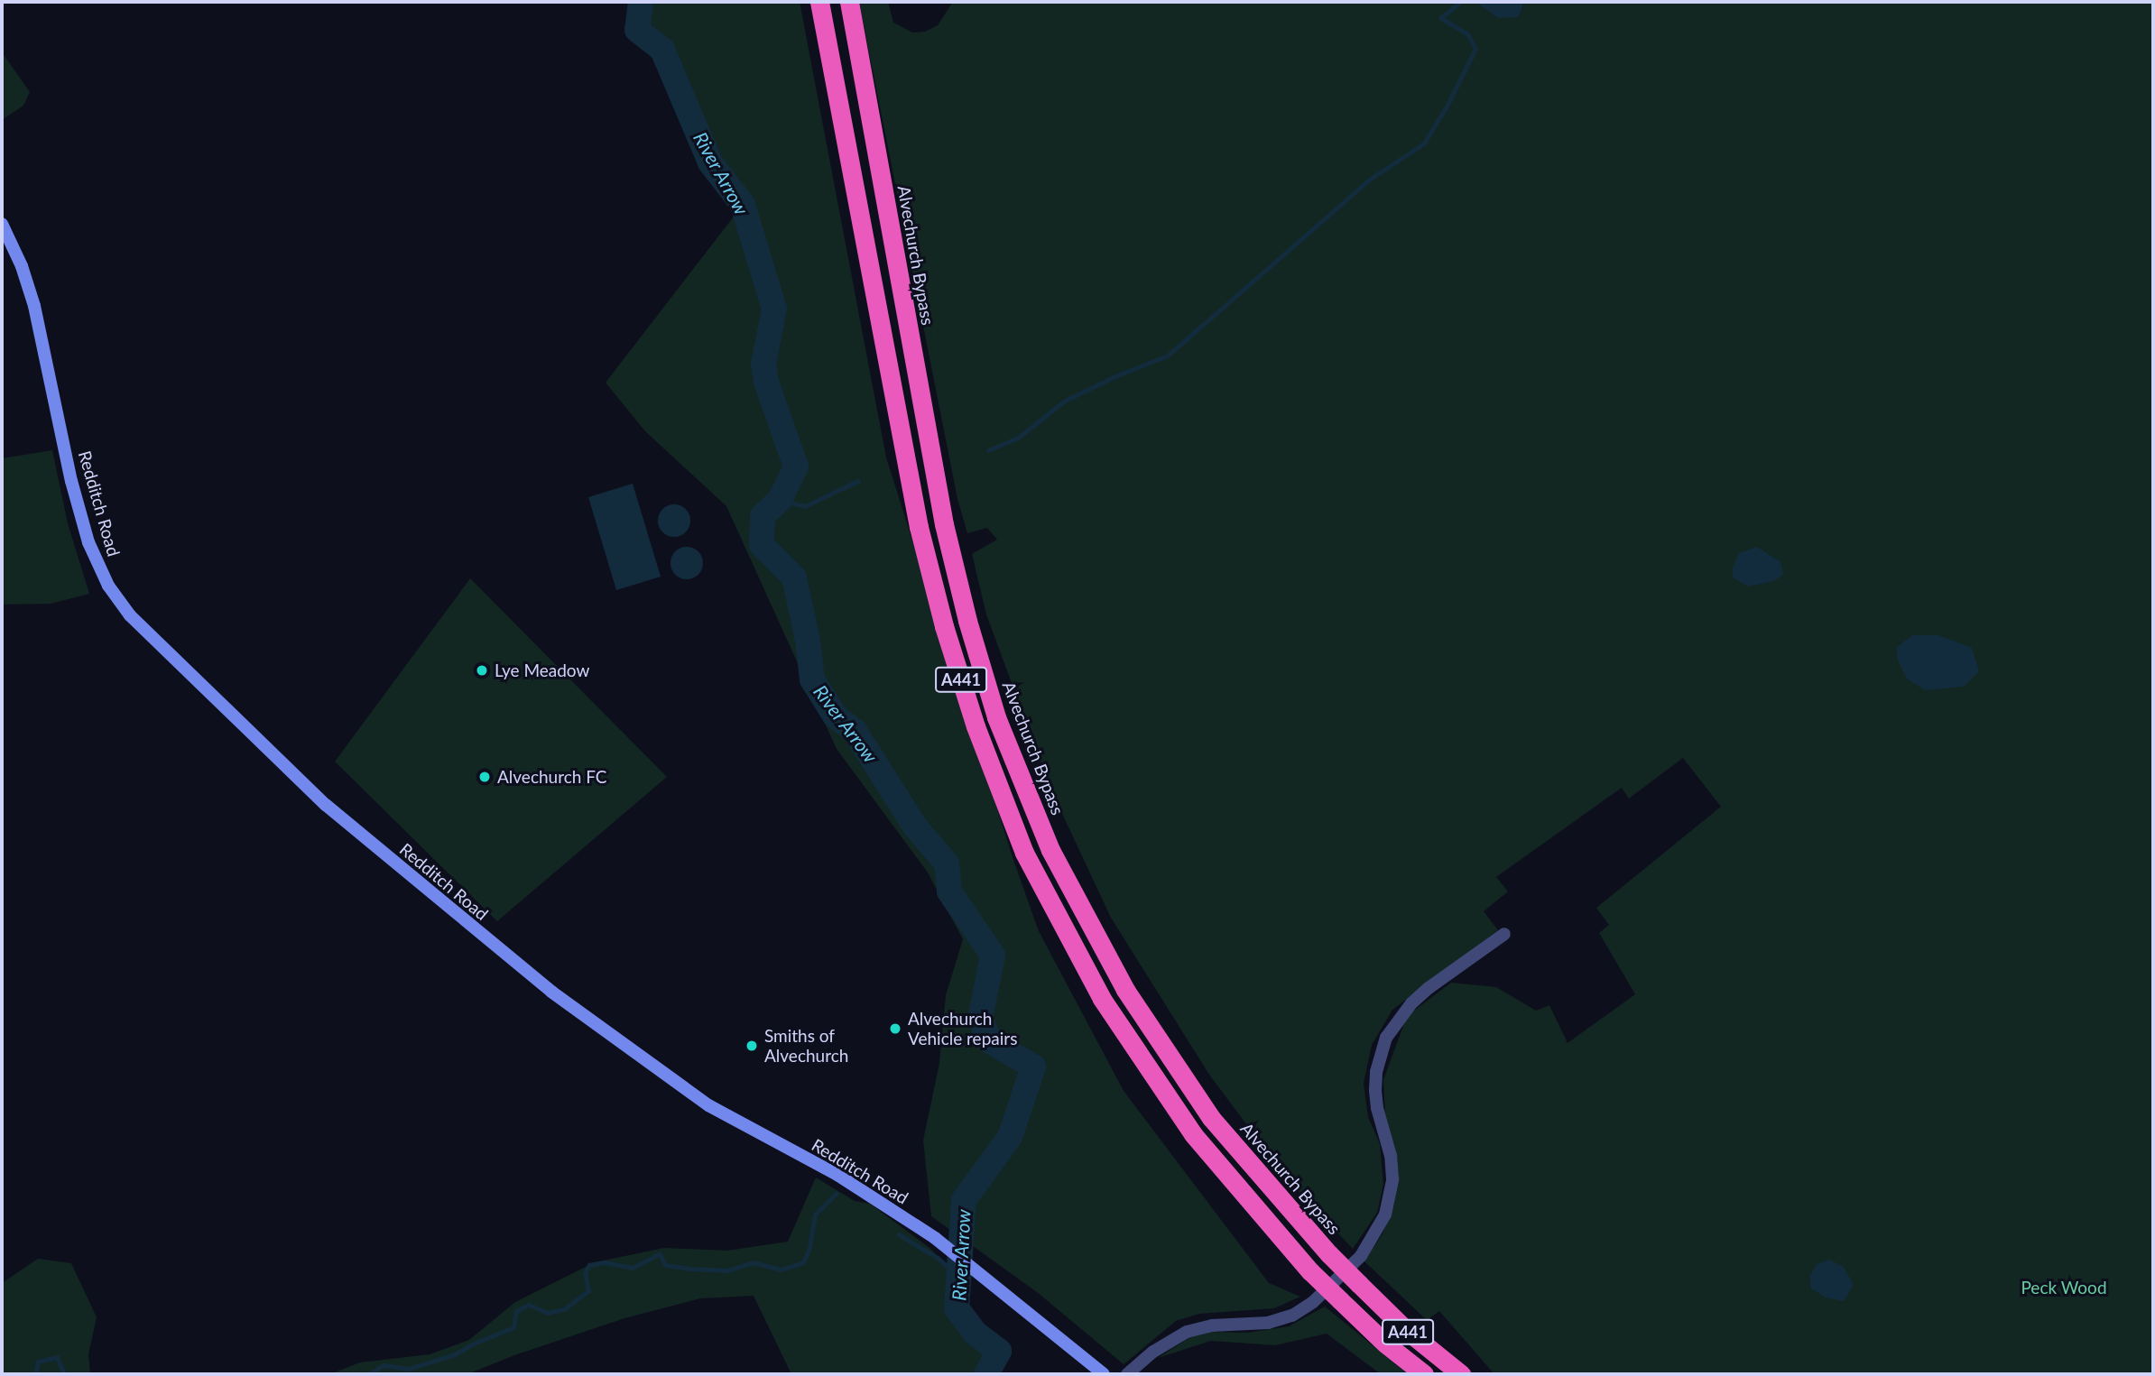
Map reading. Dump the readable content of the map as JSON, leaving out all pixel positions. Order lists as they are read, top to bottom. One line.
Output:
{"streets":{"highway":["Alvechurch Bypass","A441"],"main road":["Redditch Road"]},"water":["River Arrow"],"parks":["Peck Wood"],"places":["Lye Meadow","Alvechurch FC","Alvechurch Vehicle repairs","Smiths of Alvechurch"]}
